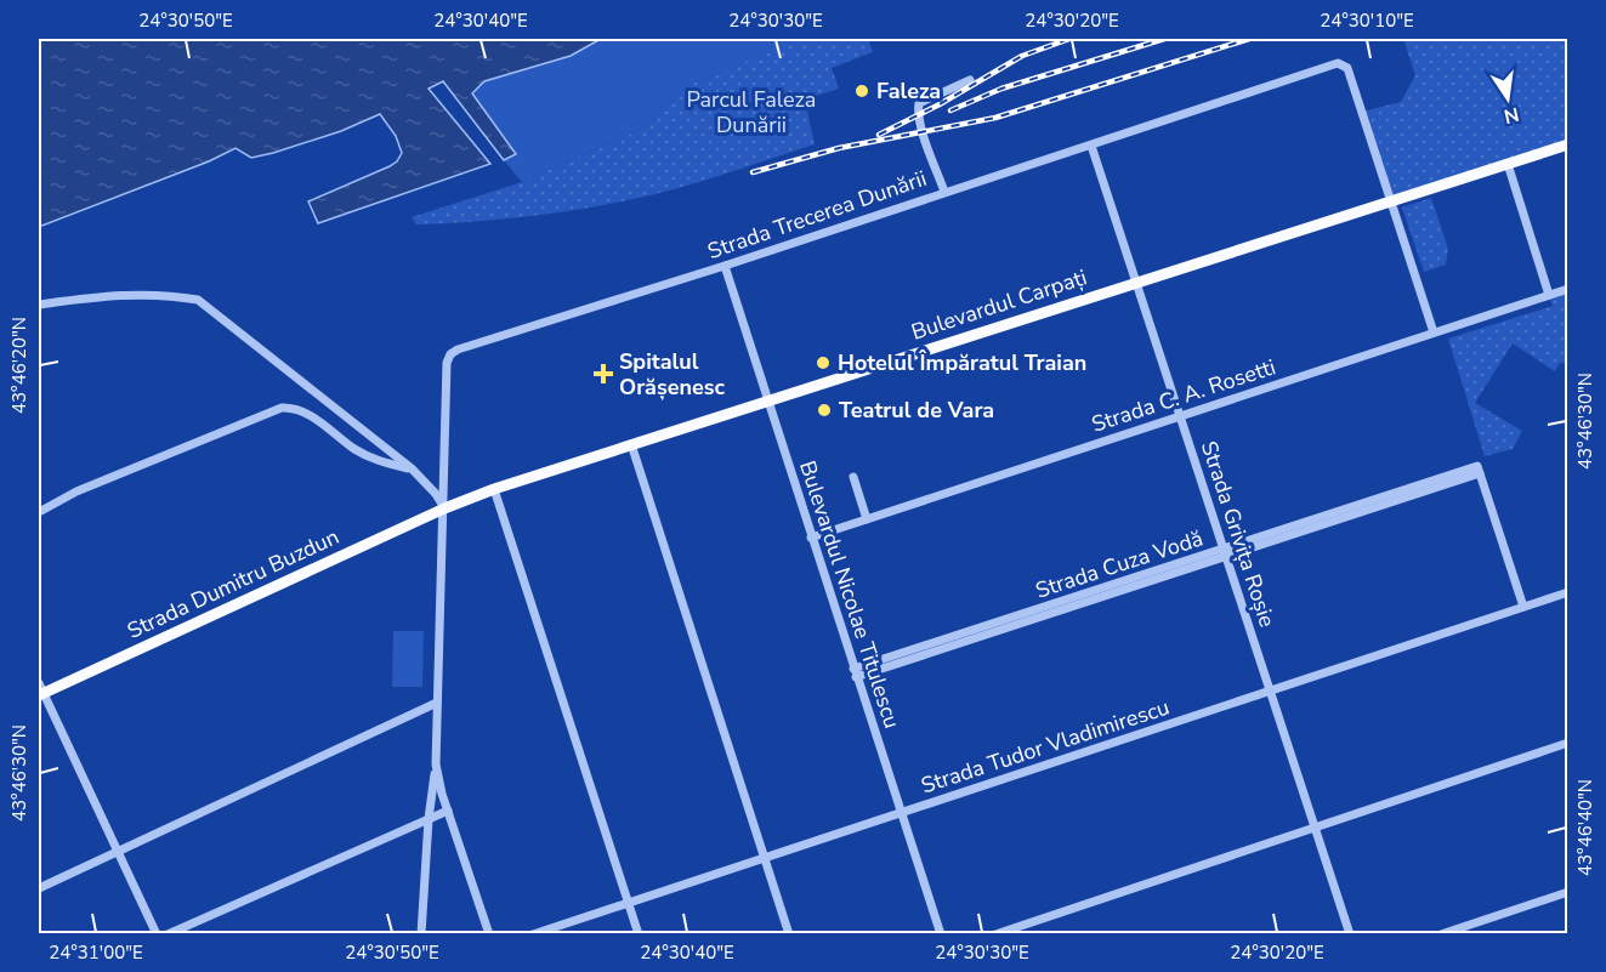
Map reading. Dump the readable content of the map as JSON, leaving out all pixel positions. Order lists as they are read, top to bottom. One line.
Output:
{"streets":{"main road":["Bulevardul Carpați","Strada Dumitru Buzdun"],"street":["Strada Trecerea Dunării","Strada C. A. Rosetti","Strada Grivița Roșie","Strada Cuza Vodă","Bulevardul Nicolae Titulescu","Strada Tudor Vladimirescu"]},"crossings":[["Strada Trecerea Dunării","Bulevardul Carpați"],["Strada Trecerea Dunării","Strada Grivița Roșie"],["Strada Trecerea Dunării","Strada Dumitru Buzdun"],["Strada Trecerea Dunării","Bulevardul Nicolae Titulescu"],["Bulevardul Carpați","Strada Grivița Roșie"],["Bulevardul Carpați","Strada Dumitru Buzdun"],["Bulevardul Carpați","Bulevardul Nicolae Titulescu"],["Strada C. A. Rosetti","Strada Grivița Roșie"],["Strada C. A. Rosetti","Bulevardul Nicolae Titulescu"],["Strada Grivița Roșie","Strada Cuza Vodă"],["Strada Grivița Roșie","Strada Tudor Vladimirescu"],["Strada Cuza Vodă","Bulevardul Nicolae Titulescu"],["Strada Cuza Vodă","Strada Tudor Vladimirescu"],["Bulevardul Nicolae Titulescu","Strada Tudor Vladimirescu"]],"parks":["Parcul Faleza Dunării"],"places":{"other":["Faleza","Hotelul Împăratul Traian","Teatrul de Vara"],"health":["Spitalul Orășenesc"]},"north":"bottom","coordinates":["24°30'50\"E","24°30'40\"E","24°30'30\"E","24°30'20\"E","24°30'10\"E","43°46'20\"N","43°46'30\"N","43°46'40\"N","24°31'00\"E"]}
